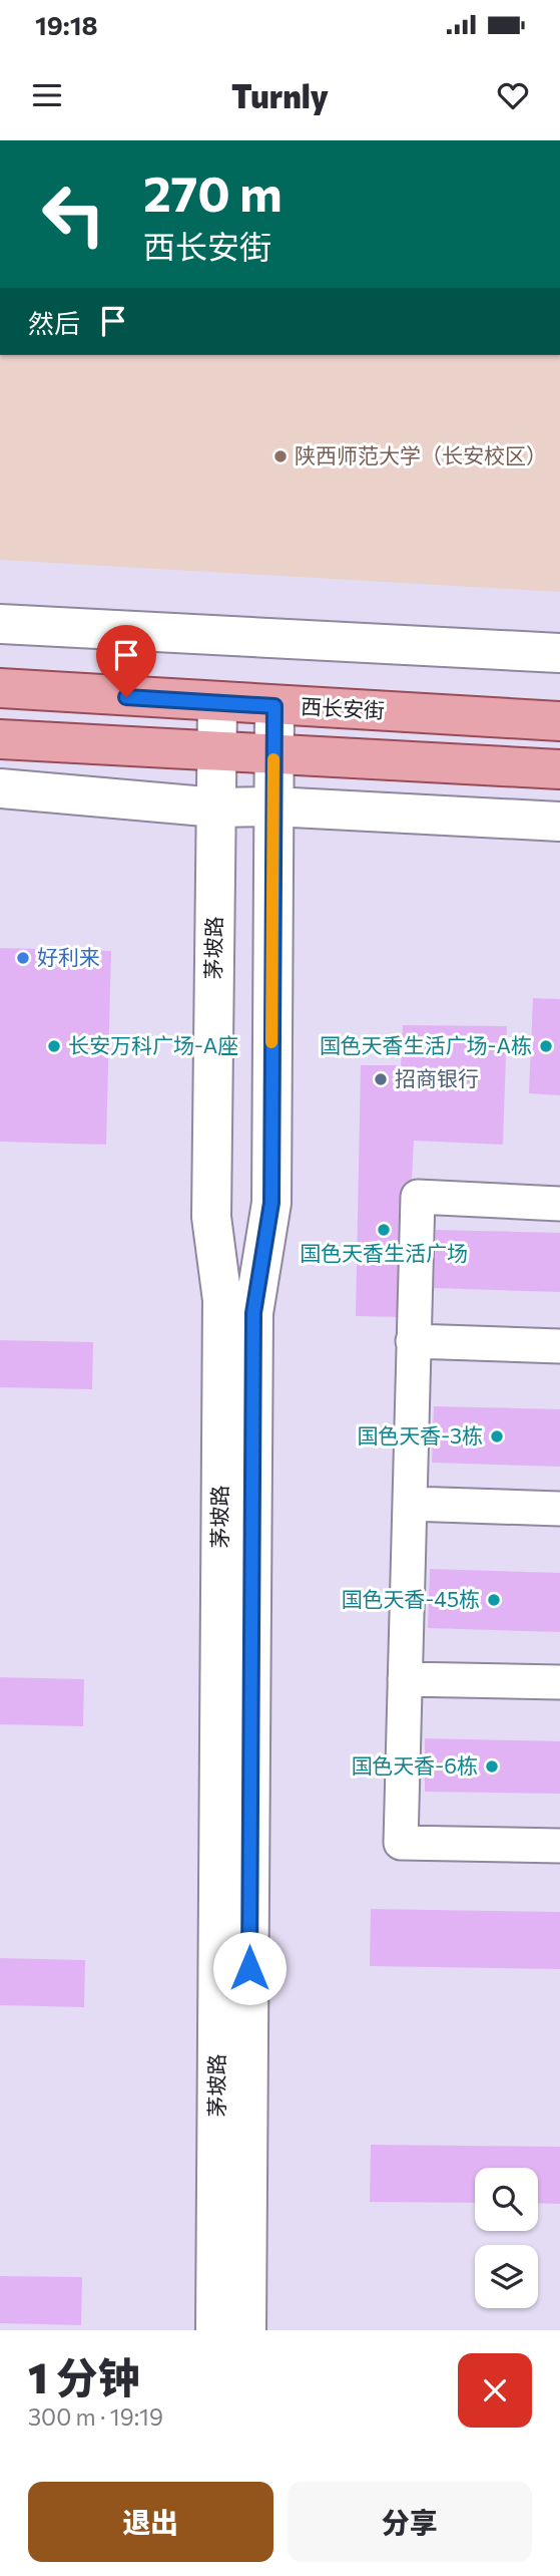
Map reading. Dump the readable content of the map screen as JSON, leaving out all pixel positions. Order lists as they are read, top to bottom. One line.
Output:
{"streets":{"main road":["西长安街"],"street":["茅坡路"]},"crossings":[["西长安街","茅坡路"]],"places":["陕西师范大学（长安校区）","好利来","长安万科广场-A座","国色天香生活广场-A栋","招商银行","国色天香生活广场","国色天香-3栋","国色天香-45栋","国色天香-6栋"],"page":{"status":"19:18","header":"Turnly","turn":["270 m","西长安街"],"then":"然后","heading":["1 分钟","300 m · 19:19"],"buttons":["退出","分享"]}}
